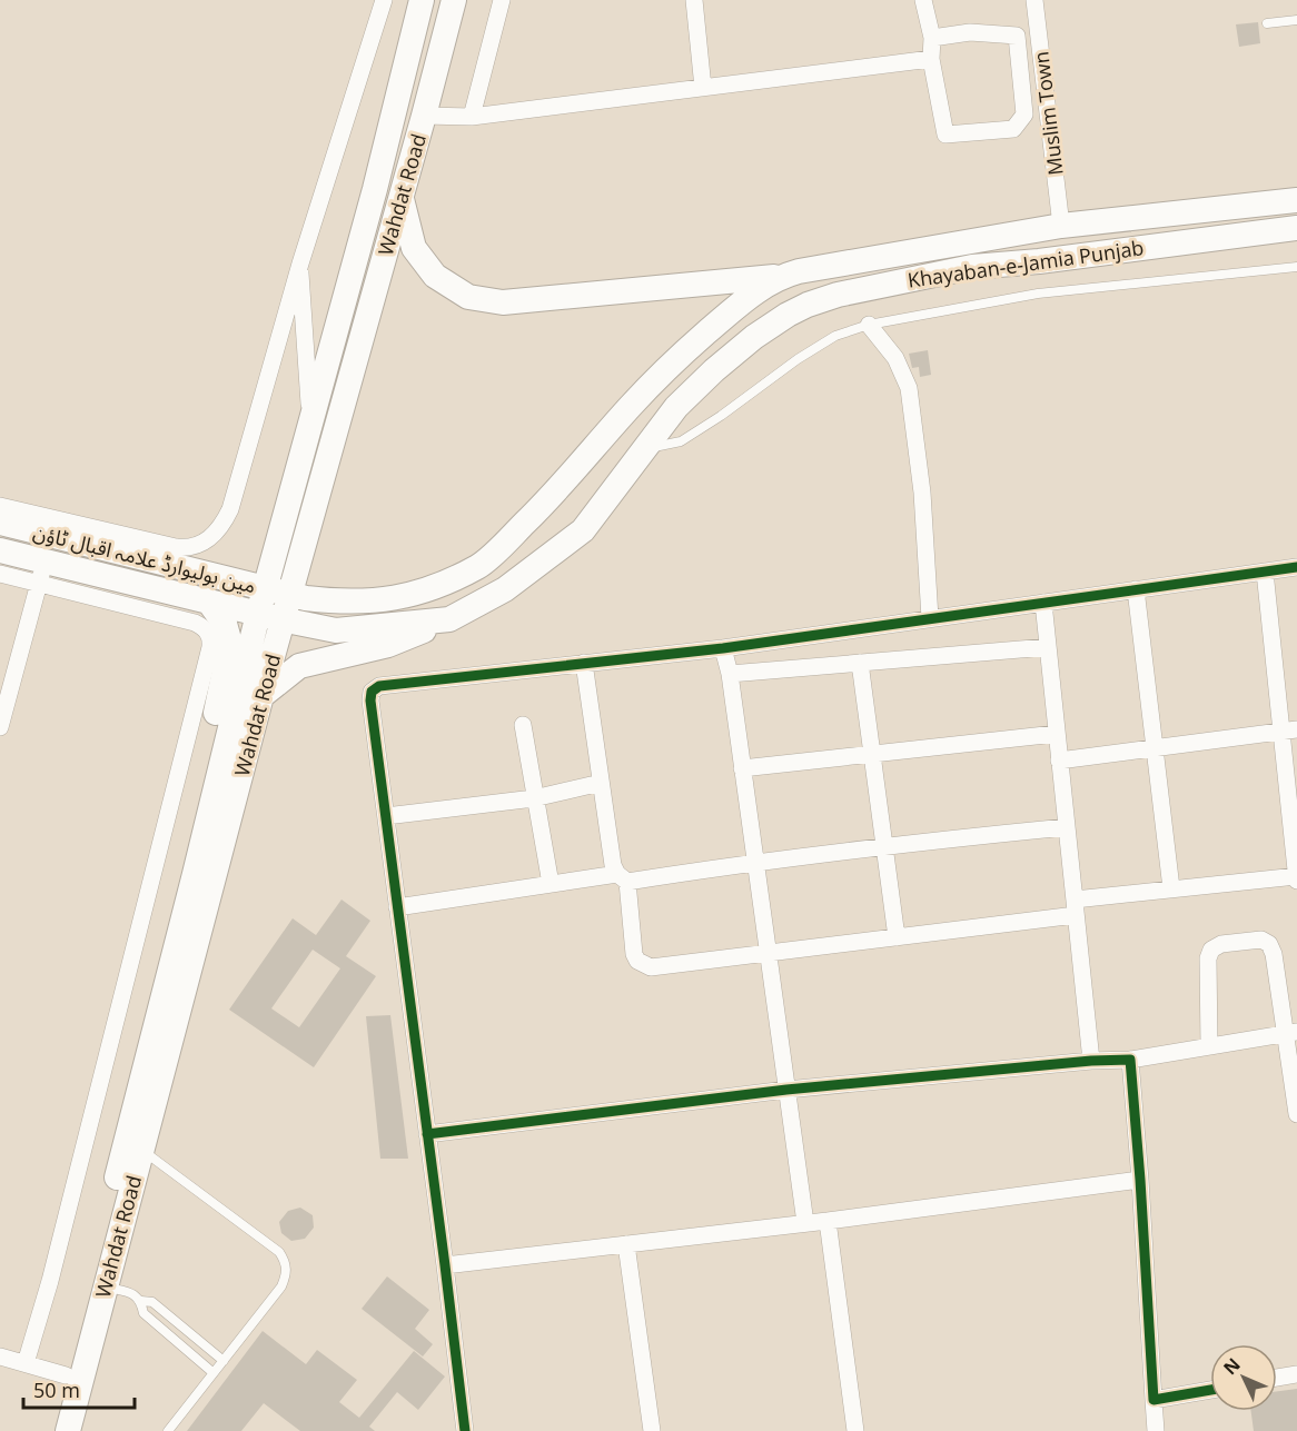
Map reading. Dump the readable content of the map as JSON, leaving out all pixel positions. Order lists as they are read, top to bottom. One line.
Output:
{"streets":{"main road":["Wahdat Road","Khayaban-e-Jamia Punjab","مین بولیوارڈ علامہ اقبال ٹاؤن"],"street":["Muslim Town"]},"crossings":[["Muslim Town","Khayaban-e-Jamia Punjab"],["Wahdat Road","Khayaban-e-Jamia Punjab"],["Wahdat Road","مین بولیوارڈ علامہ اقبال ٹاؤن"],["Khayaban-e-Jamia Punjab","مین بولیوارڈ علامہ اقبال ٹاؤن"]],"scale_bar":"50 m","north":"top left"}
